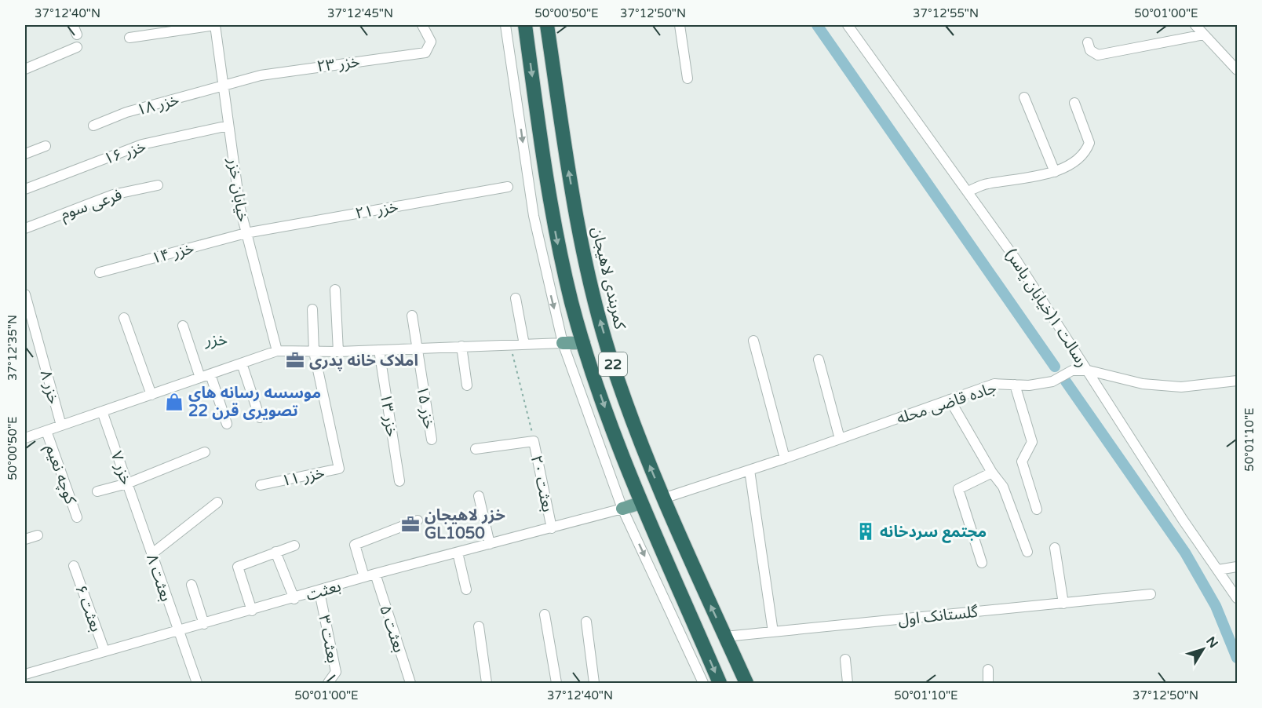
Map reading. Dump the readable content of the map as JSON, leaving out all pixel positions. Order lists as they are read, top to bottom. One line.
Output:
{"streets":{"highway":["کمربندی لاهیجان","22"],"street":["خزر ۲۳","خزر ۱۸","خزر ۱۶","خیابان خزر","فرعی سوم","خزر ۲۱","خزر ۱۴","رسالت ۱(خیابان یاسر)","خزر ۸","جاده قاضی محله","خزر ۱۵","خزر ۱۳","خزر ۷","کوچه نعیم","خزر ۱۱","بعثت ۲۰","بعثت ۸","بعثت","بعثت ۶","گلستانک اول","بعثت ۵","بعثت ۳"]},"crossings":[["خزر ۲۳","خزر ۱۸"],["خزر ۲۳","خیابان خزر"],["خزر ۱۸","خیابان خزر"],["خزر ۱۶","خیابان خزر"],["خیابان خزر","خزر ۲۱"],["خیابان خزر","خزر ۱۴"],["خزر ۲۱","خزر ۱۴"],["کمربندی لاهیجان","جاده قاضی محله"],["کمربندی لاهیجان","گلستانک اول"],["رسالت ۱(خیابان یاسر)","جاده قاضی محله"],["خزر ۷","بعثت ۸"],["بعثت ۲۰","بعثت"],["بعثت ۸","بعثت"],["بعثت","بعثت ۶"],["بعثت","بعثت ۵"],["بعثت","بعثت ۳"]],"districts":["خزر"],"places":{"office":["املاک خانه پدری","خزر لاهیجان GL1050"],"shop":["موسسه رسانه های تصویری قرن 22"],"building":["مجتمع سردخانه"]},"north":"top right","coordinates":["37°12'40\"N","37°12'45\"N","50°00'50\"E","37°12'50\"N","37°12'55\"N","50°01'00\"E","37°12'35\"N","50°01'10\"E"]}
